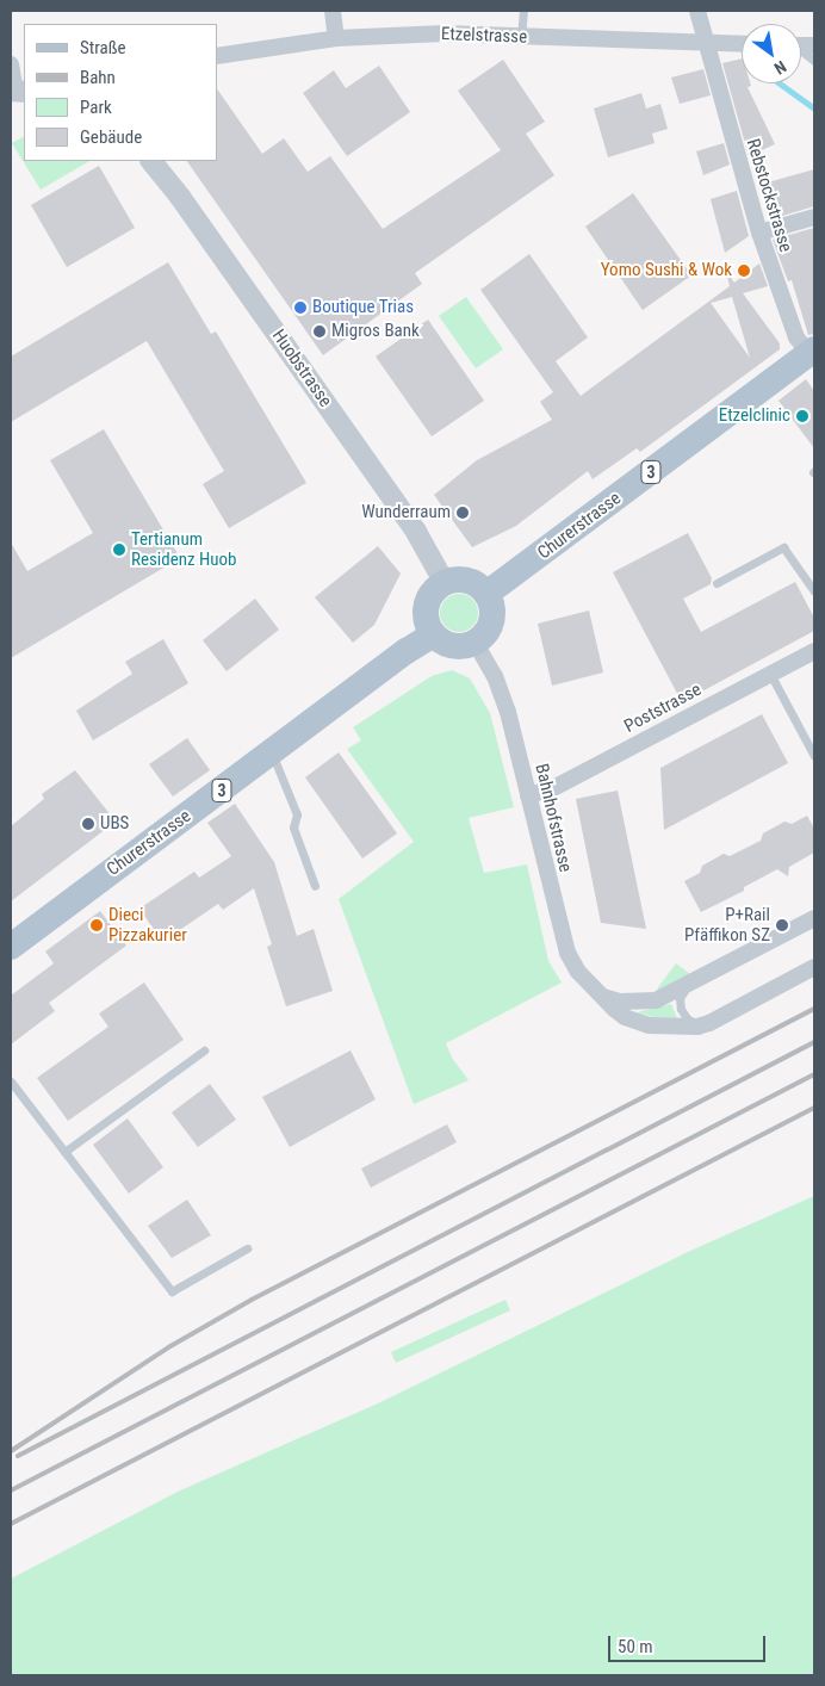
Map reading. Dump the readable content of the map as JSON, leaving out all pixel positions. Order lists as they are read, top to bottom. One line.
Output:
{"streets":{"main road":["3","Churerstrasse"],"street":["Etzelstrasse","Rebstockstrasse","Huobstrasse","Poststrasse","Bahnhofstrasse"]},"crossings":[["Etzelstrasse","Rebstockstrasse"],["Rebstockstrasse","Churerstrasse"],["Huobstrasse","Churerstrasse"],["Huobstrasse","Bahnhofstrasse"],["Churerstrasse","Bahnhofstrasse"],["Poststrasse","Bahnhofstrasse"]],"places":["Yomo Sushi & Wok","Boutique Trias","Migros Bank","Etzelclinic","Wunderraum","Tertianum Residenz Huob","UBS","Dieci Pizzakurier","P+Rail Pfäffikon SZ"],"legend":["Straße","Bahn","Park","Gebäude"],"scale_bar":"50 m","north":"bottom right"}
